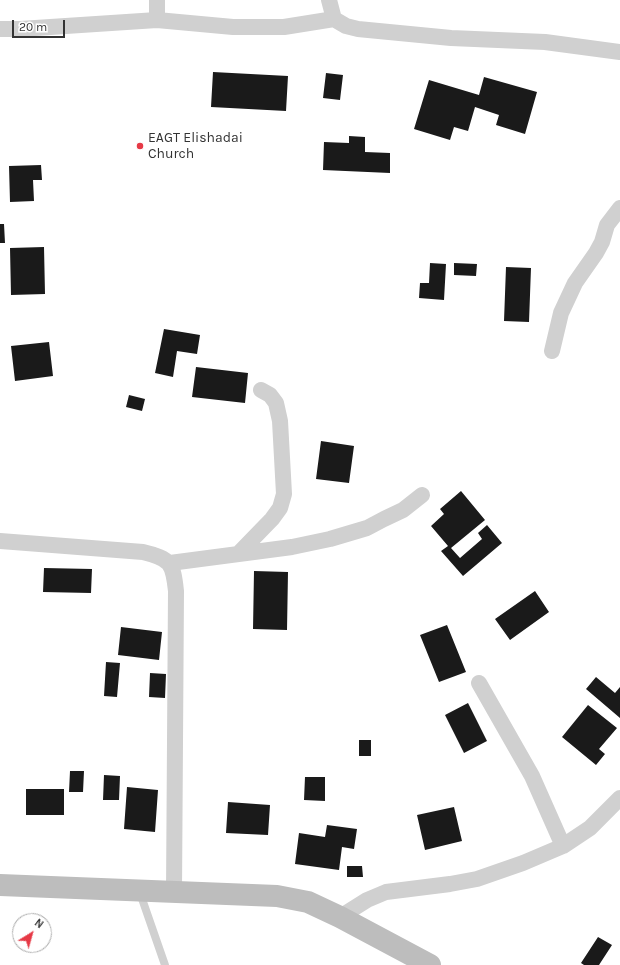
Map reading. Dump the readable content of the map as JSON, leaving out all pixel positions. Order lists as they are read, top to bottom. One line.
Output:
{"places":["EAGT Elishadai Church"],"scale_bar":"20 m","north":"top right"}
